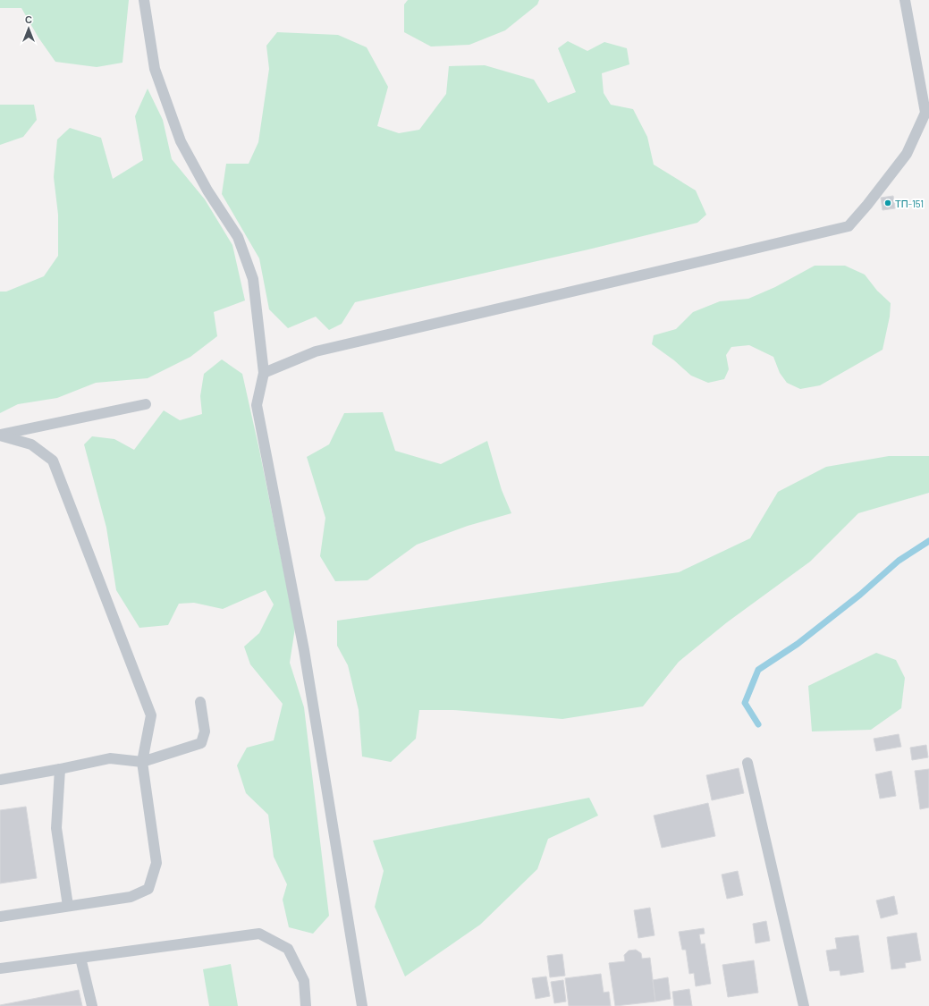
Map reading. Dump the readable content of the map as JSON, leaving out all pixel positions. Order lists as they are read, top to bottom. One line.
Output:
{"places":["ТП-151"],"north":"top"}
